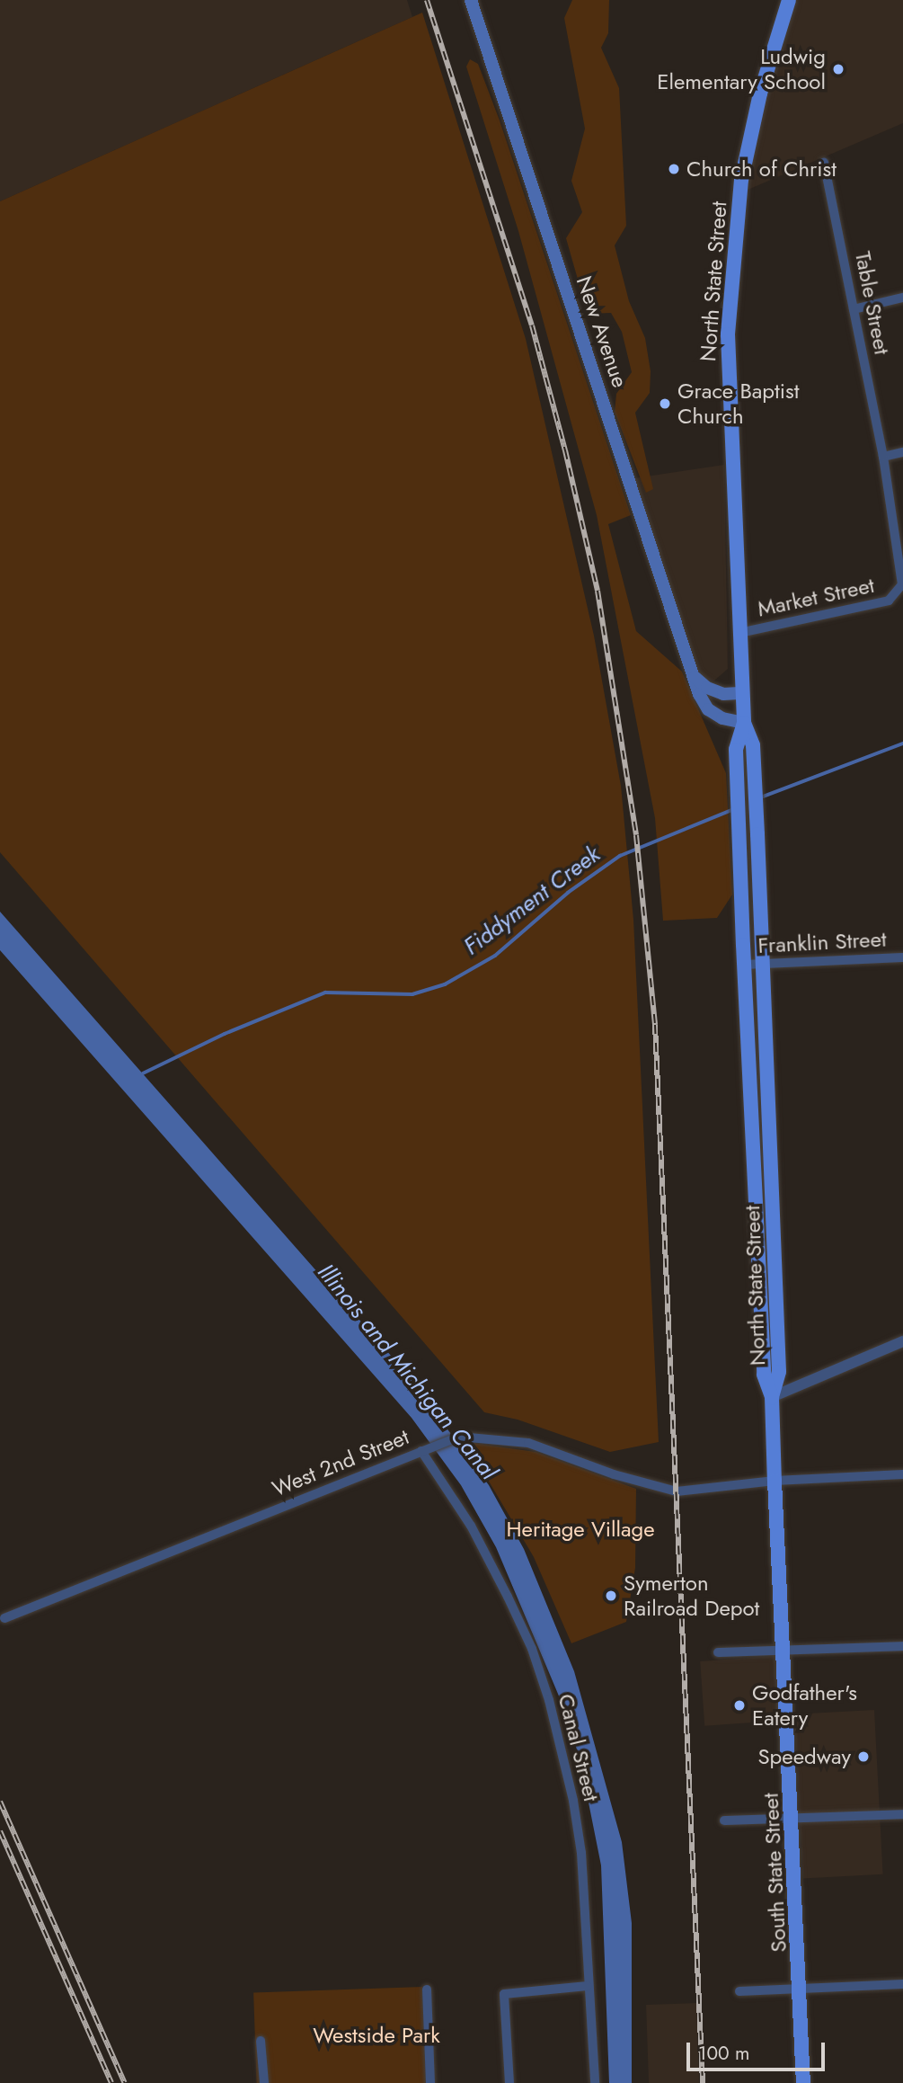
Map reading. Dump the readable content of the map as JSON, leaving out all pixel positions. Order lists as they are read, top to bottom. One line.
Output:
{"streets":{"main road":["North State Street","New Avenue","South State Street"],"street":["Table Street","Market Street","Franklin Street","West 2nd Street","Canal Street"]},"crossings":[["North State Street","New Avenue"],["North State Street","Market Street"],["North State Street","Franklin Street"],["North State Street","South State Street"],["Table Street","Market Street"],["West 2nd Street","Canal Street"],["West 2nd Street","South State Street"]],"water":["Fiddyment Creek","Illinois and Michigan Canal"],"parks":["Heritage Village","Westside Park"],"places":["Ludwig Elementary School","Church of Christ","Grace Baptist Church","Symerton Railroad Depot","Godfather's Eatery","Speedway"],"scale_bar":"100 m"}
